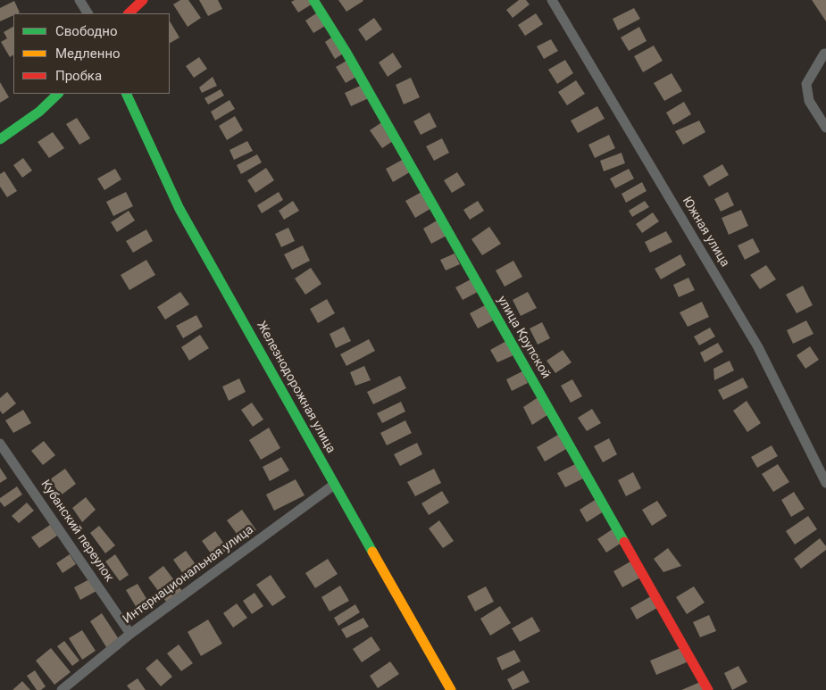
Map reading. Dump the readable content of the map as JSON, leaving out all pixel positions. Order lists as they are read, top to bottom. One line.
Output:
{"streets":{"street":["Южная улица","улица Крупской","Железнодорожная улица","Кубанский переулок","Интернациональная улица"]},"crossings":[["Железнодорожная улица","Интернациональная улица"],["Кубанский переулок","Интернациональная улица"]],"legend":["Свободно","Медленно","Пробка"]}
